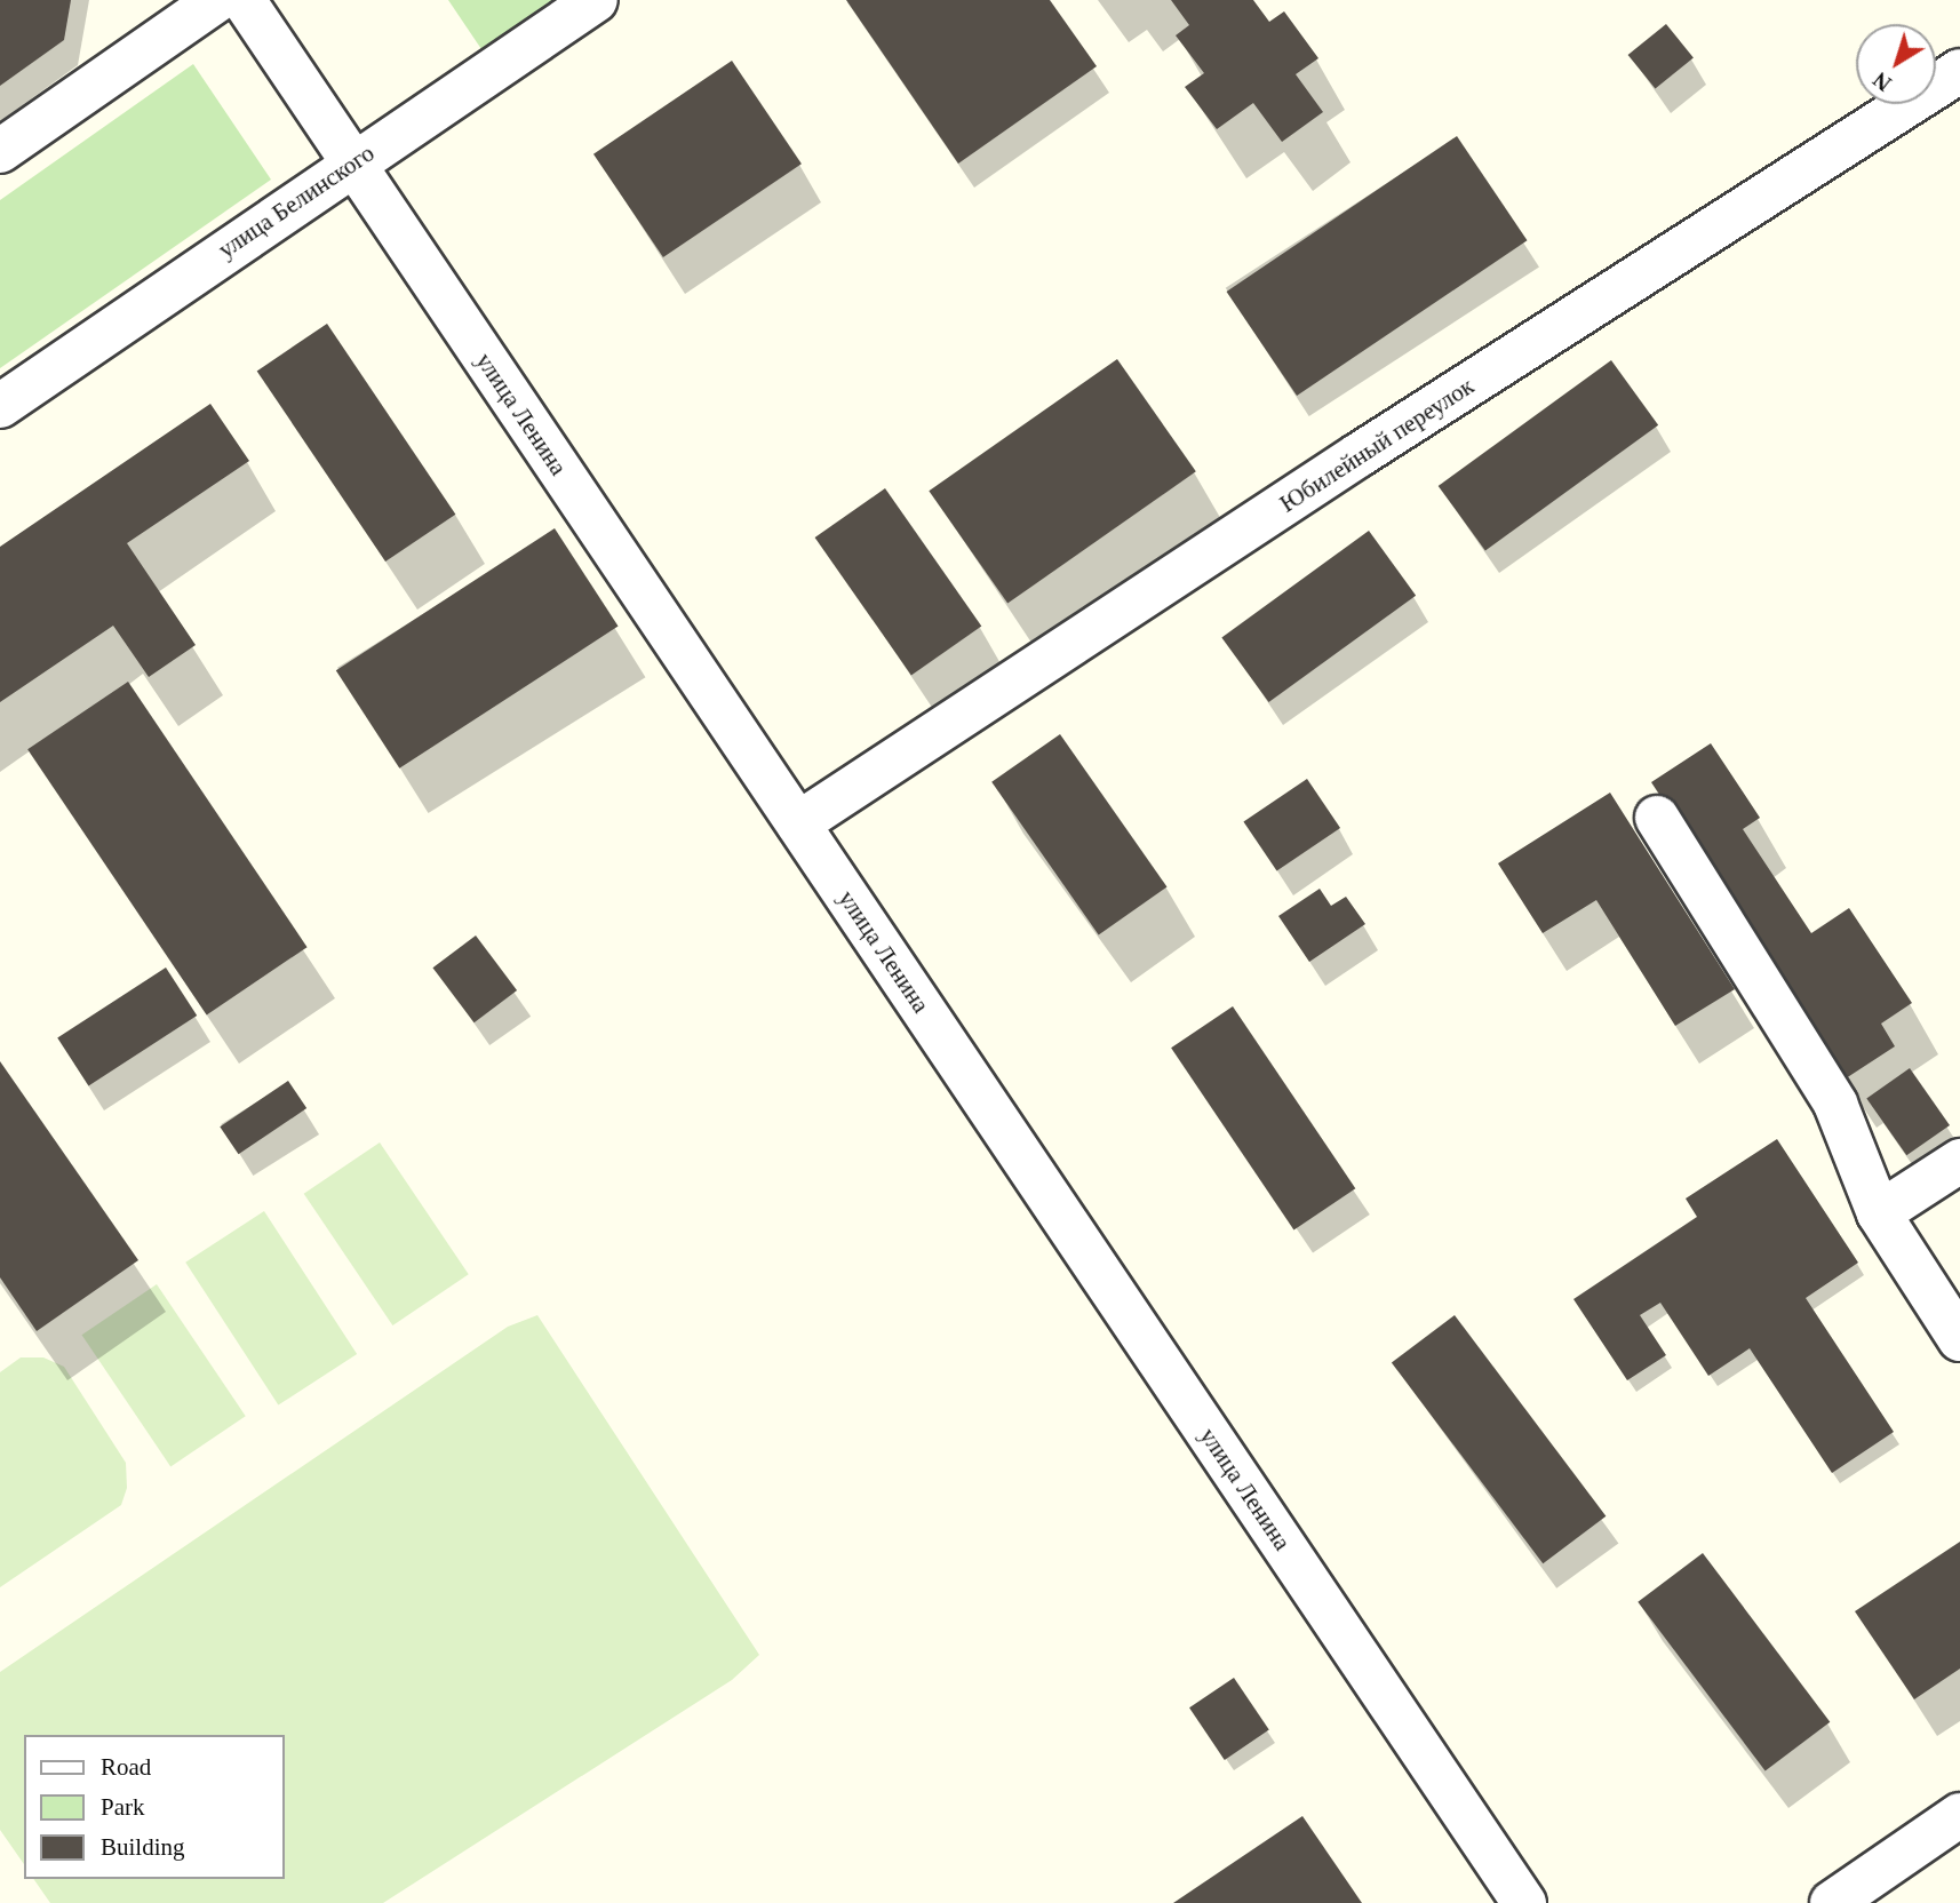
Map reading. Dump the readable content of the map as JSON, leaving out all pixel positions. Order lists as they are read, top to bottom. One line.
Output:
{"streets":{"street":["улица Белинского","улица Ленина","Юбилейный переулок"]},"crossings":[["улица Белинского","улица Ленина"],["улица Ленина","Юбилейный переулок"]],"legend":["Road","Park","Building"],"north":"bottom left"}
